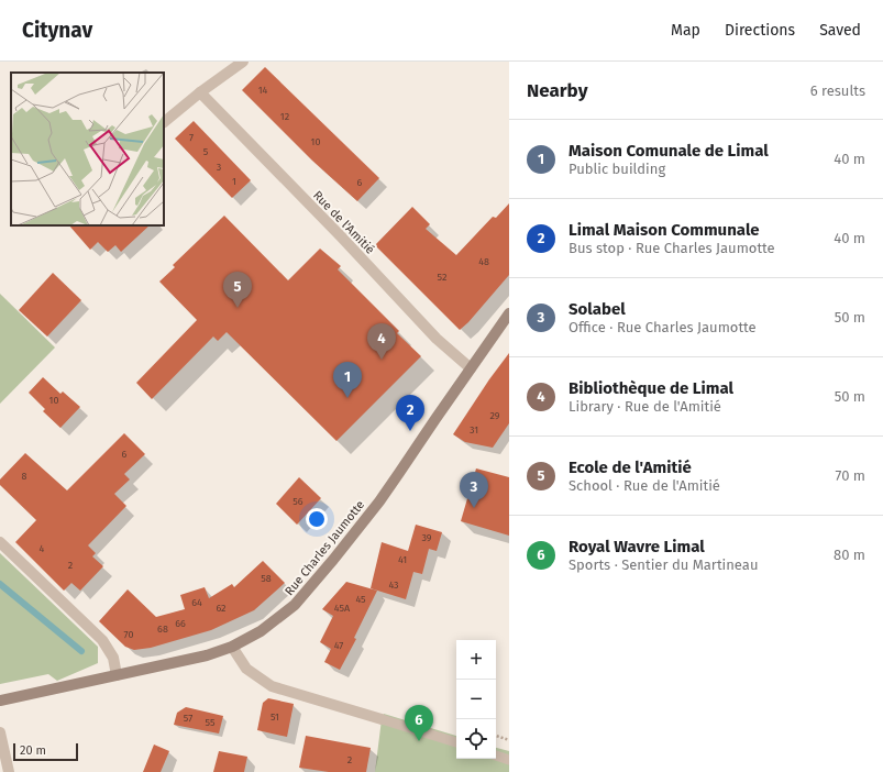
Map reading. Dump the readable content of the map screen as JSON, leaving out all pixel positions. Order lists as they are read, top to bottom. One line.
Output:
{"streets":{"main road":["Rue Charles Jaumotte"],"street":["Rue de l'Amitié"]},"crossings":[["Rue de l'Amitié","Rue Charles Jaumotte"]],"house_numbers":["14","12","7","10","5","3","1","6","48","52","10","29","31","6","8","56","39","4","41","2","58","43","45","64","62","45A","66","68","70","47","51","57","55","2"],"scale_bar":"20 m","page":{"header":"Citynav","nav":["Map","Directions","Saved"],"heading":["Nearby","6 results"],"list":[{"mark":"1","name":"Maison Comunale de Limal","note":"Public building","value":"40 m"},{"mark":"2","name":"Limal Maison Communale","note":"Bus stop · Rue Charles Jaumotte","value":"40 m"},{"mark":"3","name":"Solabel","note":"Office · Rue Charles Jaumotte","value":"50 m"},{"mark":"4","name":"Bibliothèque de Limal","note":"Library · Rue de l'Amitié","value":"50 m"},{"mark":"5","name":"Ecole de l'Amitié","note":"School · Rue de l'Amitié","value":"70 m"},{"mark":"6","name":"Royal Wavre Limal","note":"Sports · Sentier du Martineau","value":"80 m"}],"pins":["5","4","1","2","3","6"],"map_buttons":["+","−"],"scale":"20 m"}}
